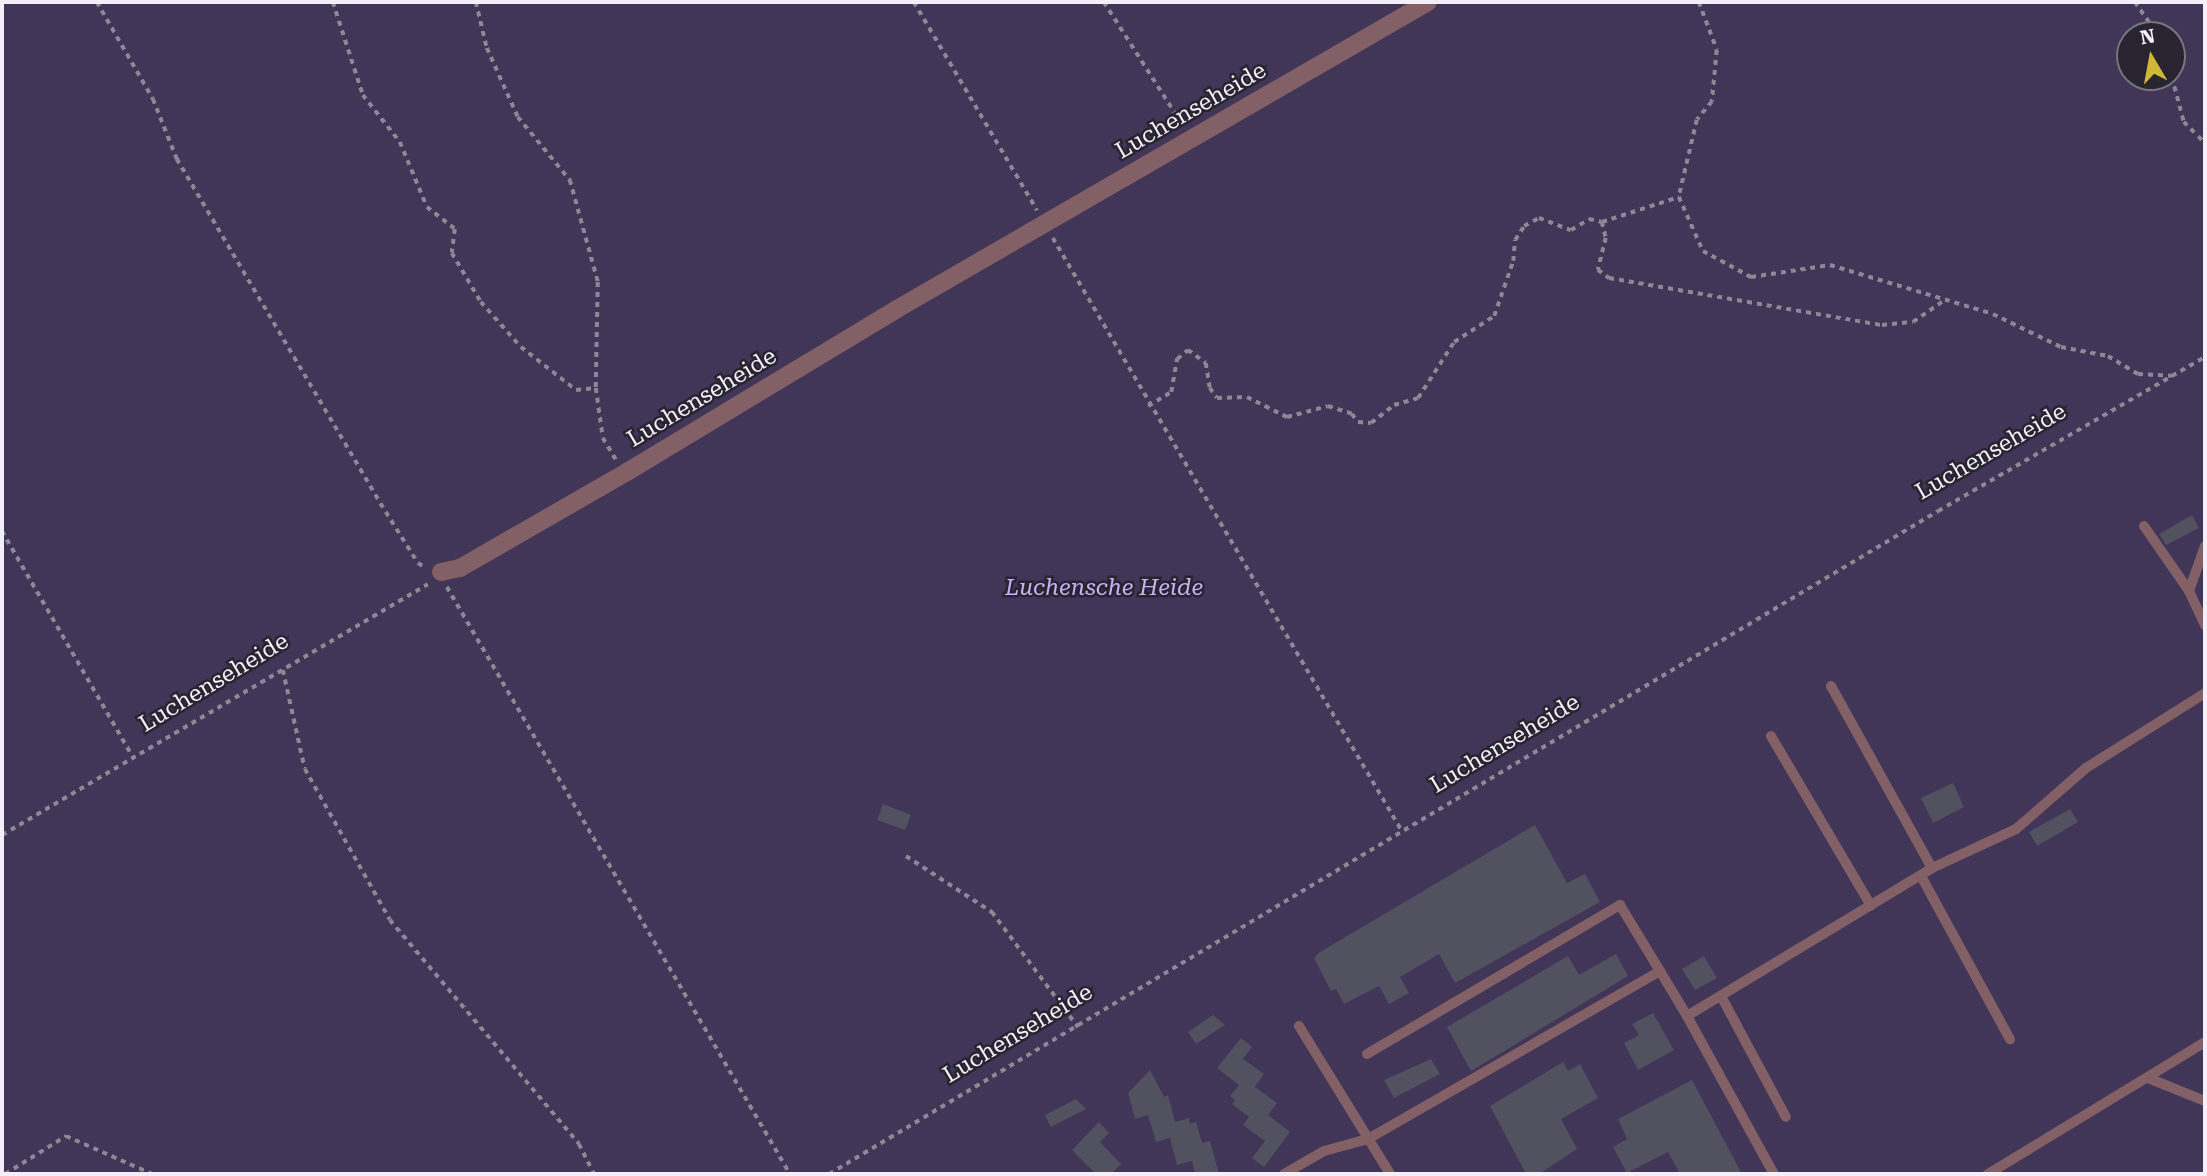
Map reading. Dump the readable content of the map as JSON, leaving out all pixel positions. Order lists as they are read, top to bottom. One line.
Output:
{"streets":{"street":["Luchenseheide"]},"parks":["Luchensche Heide"],"north":"top"}
